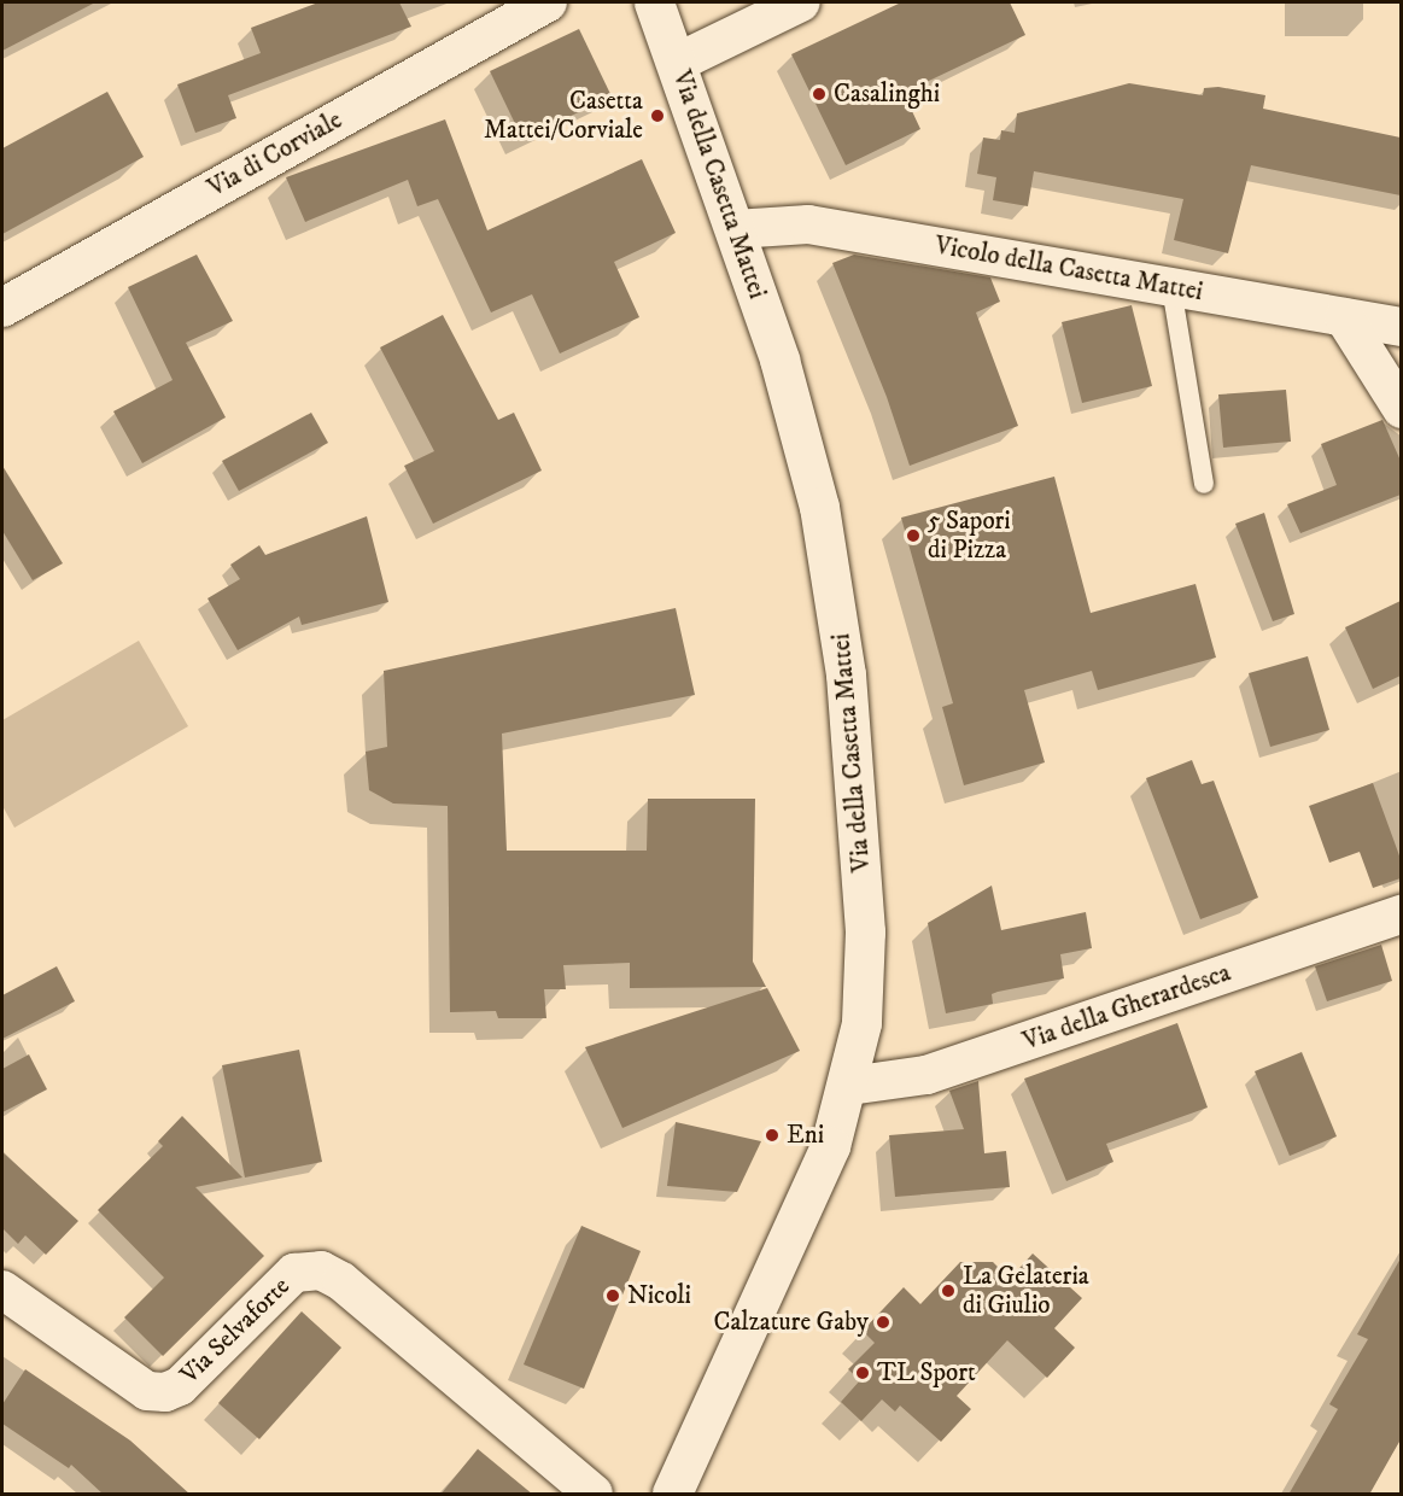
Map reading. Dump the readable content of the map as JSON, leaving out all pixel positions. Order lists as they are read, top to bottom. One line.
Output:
{"streets":{"main road":["Via della Casetta Mattei"],"street":["Via di Corviale","Vicolo della Casetta Mattei","Via della Gherardesca","Via Selvaforte"]},"crossings":[["Via della Casetta Mattei","Vicolo della Casetta Mattei"],["Via della Casetta Mattei","Via della Gherardesca"]],"places":["Casalinghi","Casetta Mattei/Corviale","5 Sapori di Pizza","Eni","La Gelateria di Giulio","Nicoli","Calzature Gaby","TL Sport"]}
